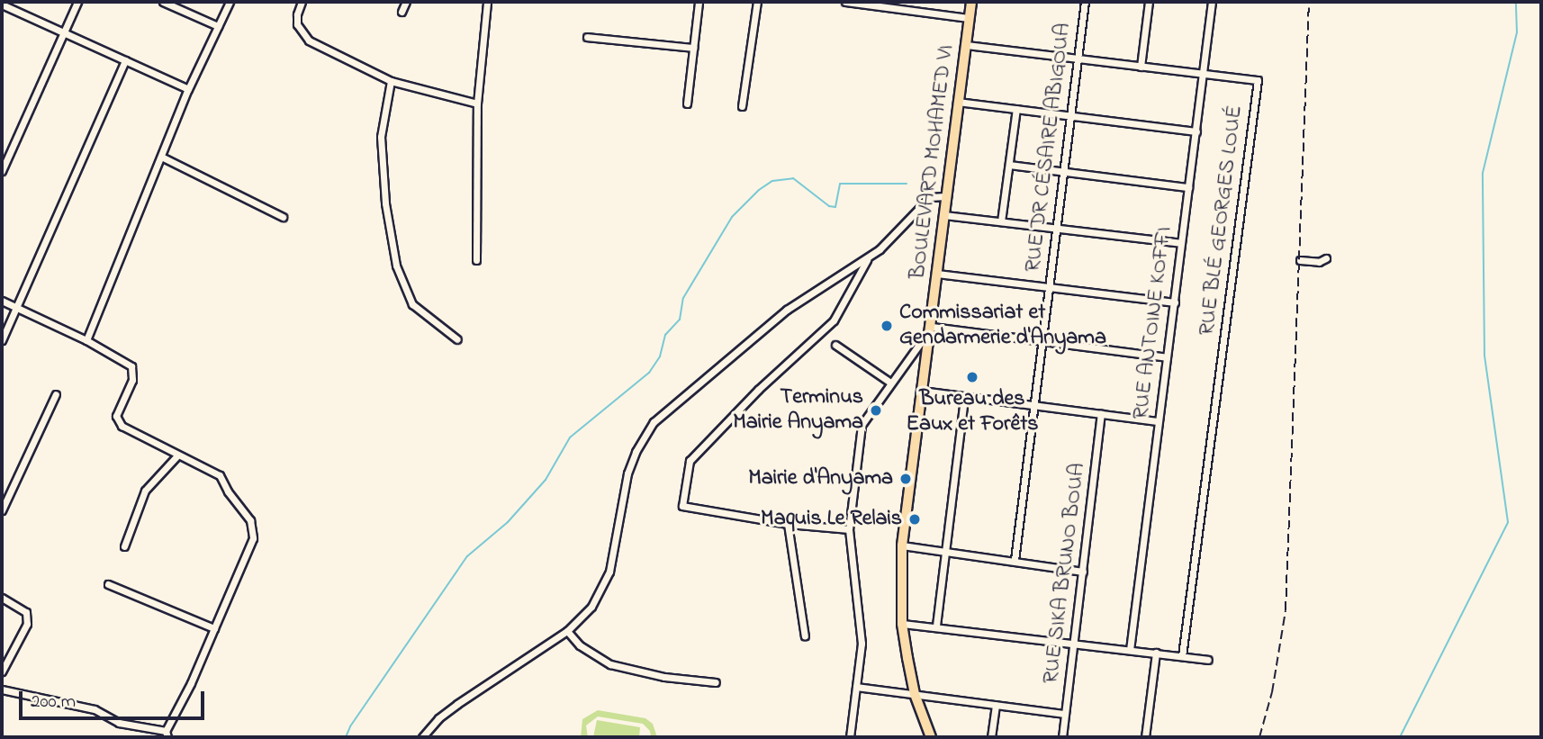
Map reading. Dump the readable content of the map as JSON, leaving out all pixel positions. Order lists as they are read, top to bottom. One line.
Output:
{"streets":{"main road":["BOULEVARD MOHAMED VI"],"street":["RUE DR CÉSAIRE ABIGOUA","RUE BLÉ GEORGES LOUÉ","RUE ANTOINE KOFFI","RUE SIKA BRUNO BOUA"]},"crossings":[["RUE DR CÉSAIRE ABIGOUA","RUE BLÉ GEORGES LOUÉ"],["BOULEVARD MOHAMED VI","RUE BLÉ GEORGES LOUÉ"],["RUE BLÉ GEORGES LOUÉ","RUE ANTOINE KOFFI"]],"places":["Commissariat et Gendarmerie d'Anyama","Bureau des Eaux et Forêts","Terminus Mairie Anyama","Mairie d'Anyama","Maquis Le Relais"],"scale_bar":"200 m"}
